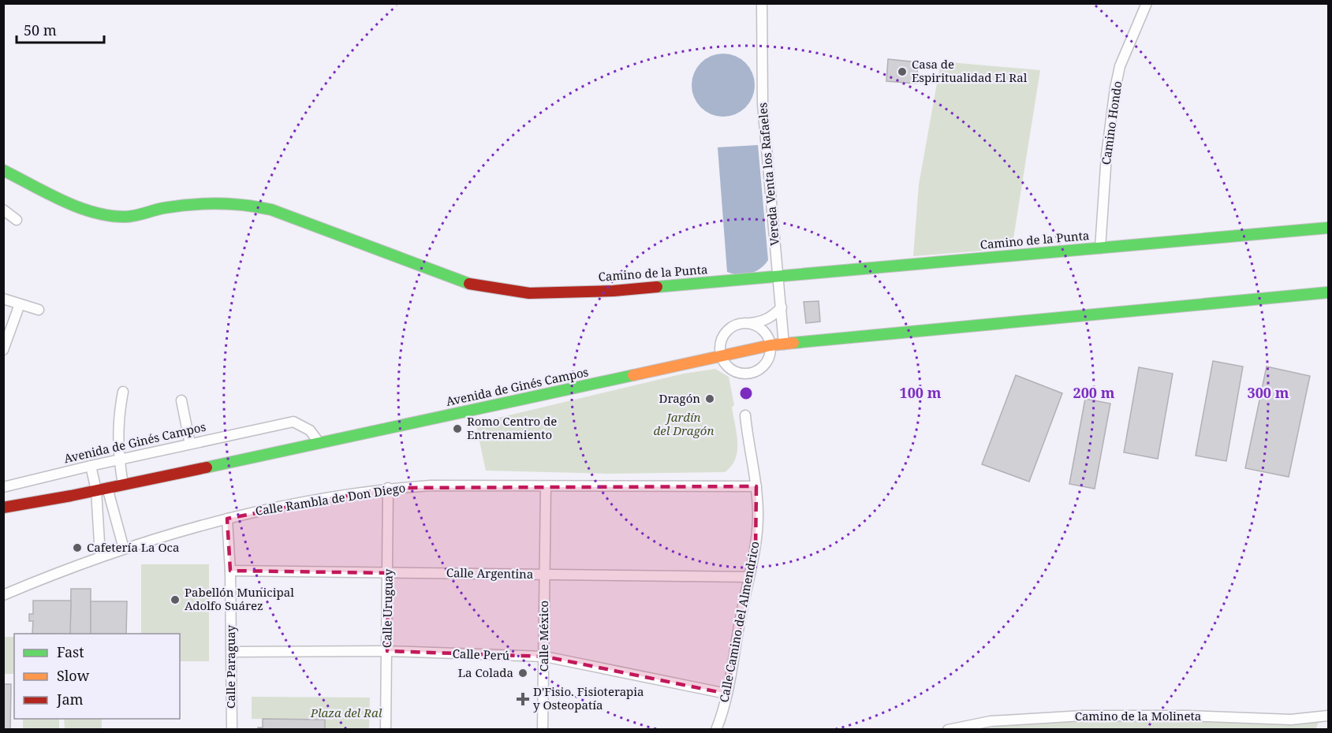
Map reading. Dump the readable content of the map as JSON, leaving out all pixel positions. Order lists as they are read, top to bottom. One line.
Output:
{"streets":{"main road":["Camino de la Punta","Avenida de Ginés Campos"],"street":["Camino Hondo","Vereda Venta los Rafaeles","Calle Rambla de Don Diego","Calle Argentina","Calle Uruguay","Calle Camino del Almendrico","Calle México","Calle Perú","Calle Paraguay","Camino de la Molineta"]},"crossings":[["Camino Hondo","Camino de la Punta"],["Vereda Venta los Rafaeles","Camino de la Punta"],["Vereda Venta los Rafaeles","Avenida de Ginés Campos"],["Calle Rambla de Don Diego","Calle Uruguay"],["Calle Rambla de Don Diego","Calle Camino del Almendrico"],["Calle Rambla de Don Diego","Calle México"],["Calle Rambla de Don Diego","Calle Paraguay"],["Calle Argentina","Calle Uruguay"],["Calle Argentina","Calle Camino del Almendrico"],["Calle Argentina","Calle México"],["Calle Argentina","Calle Paraguay"],["Calle Uruguay","Calle Perú"],["Calle Camino del Almendrico","Calle Perú"],["Calle México","Calle Perú"],["Calle Perú","Calle Paraguay"]],"parks":["Jardín del Dragón","Plaza del Ral"],"places":{"other":["Casa de Espiritualidad El Ral","Dragón","Romo Centro de Entrenamiento","Cafetería La Oca","Pabellón Municipal Adolfo Suárez","La Colada"],"health":["D'Fisio. Fisioterapia y Osteopatía"]},"legend":["Fast","Slow","Jam"],"scale_bar":"50 m","rings":["100 m","200 m","300 m"]}
